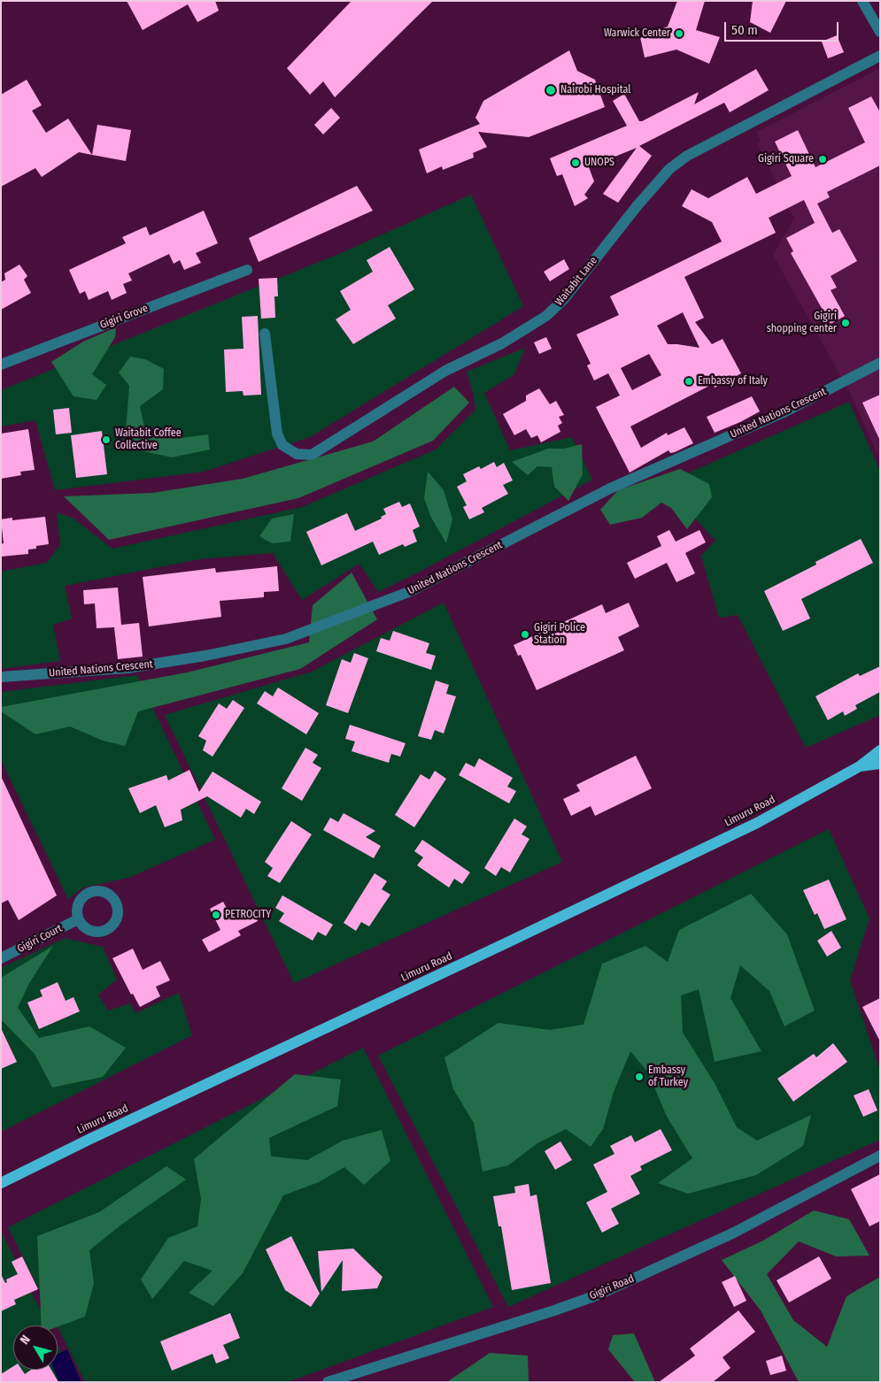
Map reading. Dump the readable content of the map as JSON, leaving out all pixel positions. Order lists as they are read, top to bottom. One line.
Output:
{"streets":{"main road":["Limuru Road"],"street":["Waitabit Lane","Gigiri Grove","United Nations Crescent","Gigiri Court","Gigiri Road"]},"places":["Warwick Center","Nairobi Hospital","Gigiri Square","UNOPS","Gigiri shopping center","Embassy of Italy","Waitabit Coffee Collective","Gigiri Police Station","PETROCITY","Embassy of Turkey"],"scale_bar":"50 m","north":"top left"}
